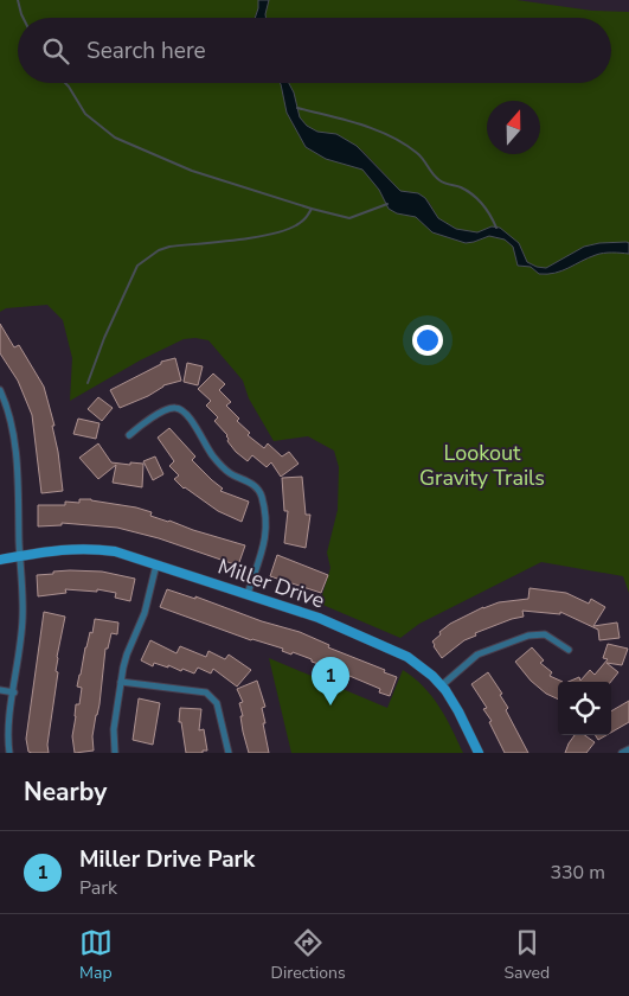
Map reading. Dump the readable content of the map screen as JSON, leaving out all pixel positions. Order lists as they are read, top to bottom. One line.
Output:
{"streets":{"street":["Miller Drive"]},"parks":["Lookout Gravity Trails"],"north":"top","page":{"search":"Search here","pins":"1","heading":"Nearby","list":[{"mark":"1","name":"Miller Drive Park","note":"Park","value":"330 m"}],"nav":["Map","Directions","Saved"]}}
